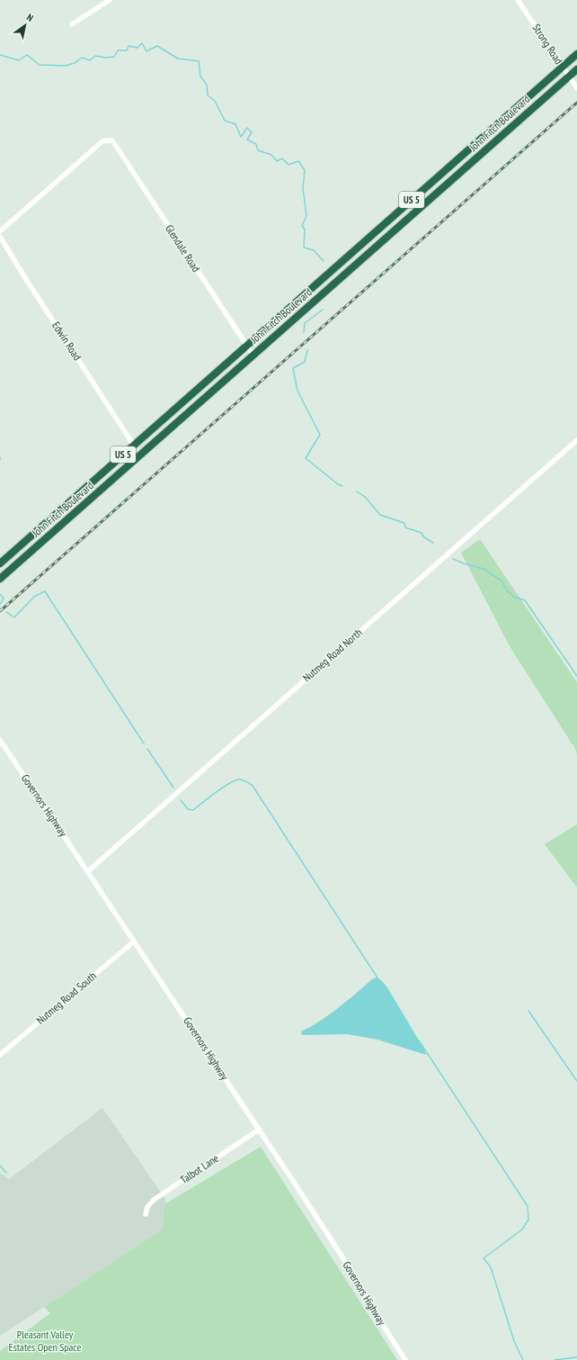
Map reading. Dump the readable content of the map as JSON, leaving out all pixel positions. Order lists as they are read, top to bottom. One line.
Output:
{"streets":{"highway":["John Fitch Boulevard","US 5"],"street":["Strong Road","Glendale Road","Edwin Road","Nutmeg Road North","Governors Highway","Nutmeg Road South","Talbot Lane"]},"crossings":[["Strong Road","John Fitch Boulevard"],["John Fitch Boulevard","Glendale Road"],["John Fitch Boulevard","Edwin Road"],["Nutmeg Road North","Governors Highway"],["Governors Highway","Nutmeg Road South"],["Governors Highway","Talbot Lane"]],"parks":["Pleasant Valley Estates Open Space"],"north":"top right"}
